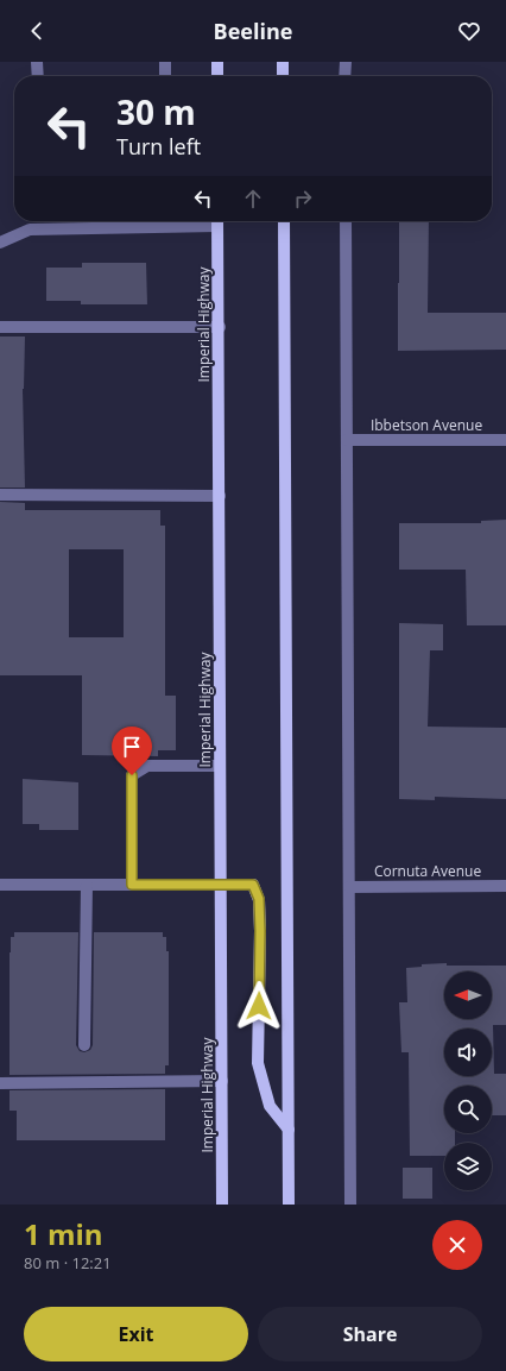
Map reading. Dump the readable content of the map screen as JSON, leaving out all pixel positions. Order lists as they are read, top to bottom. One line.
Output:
{"streets":{"main road":["Imperial Highway"],"street":["Ibbetson Avenue","Cornuta Avenue"]},"north":"left","page":{"header":"Beeline","turn":["30 m","Turn left"],"heading":["1 min","80 m · 12:21"],"buttons":["Exit","Share"]}}
